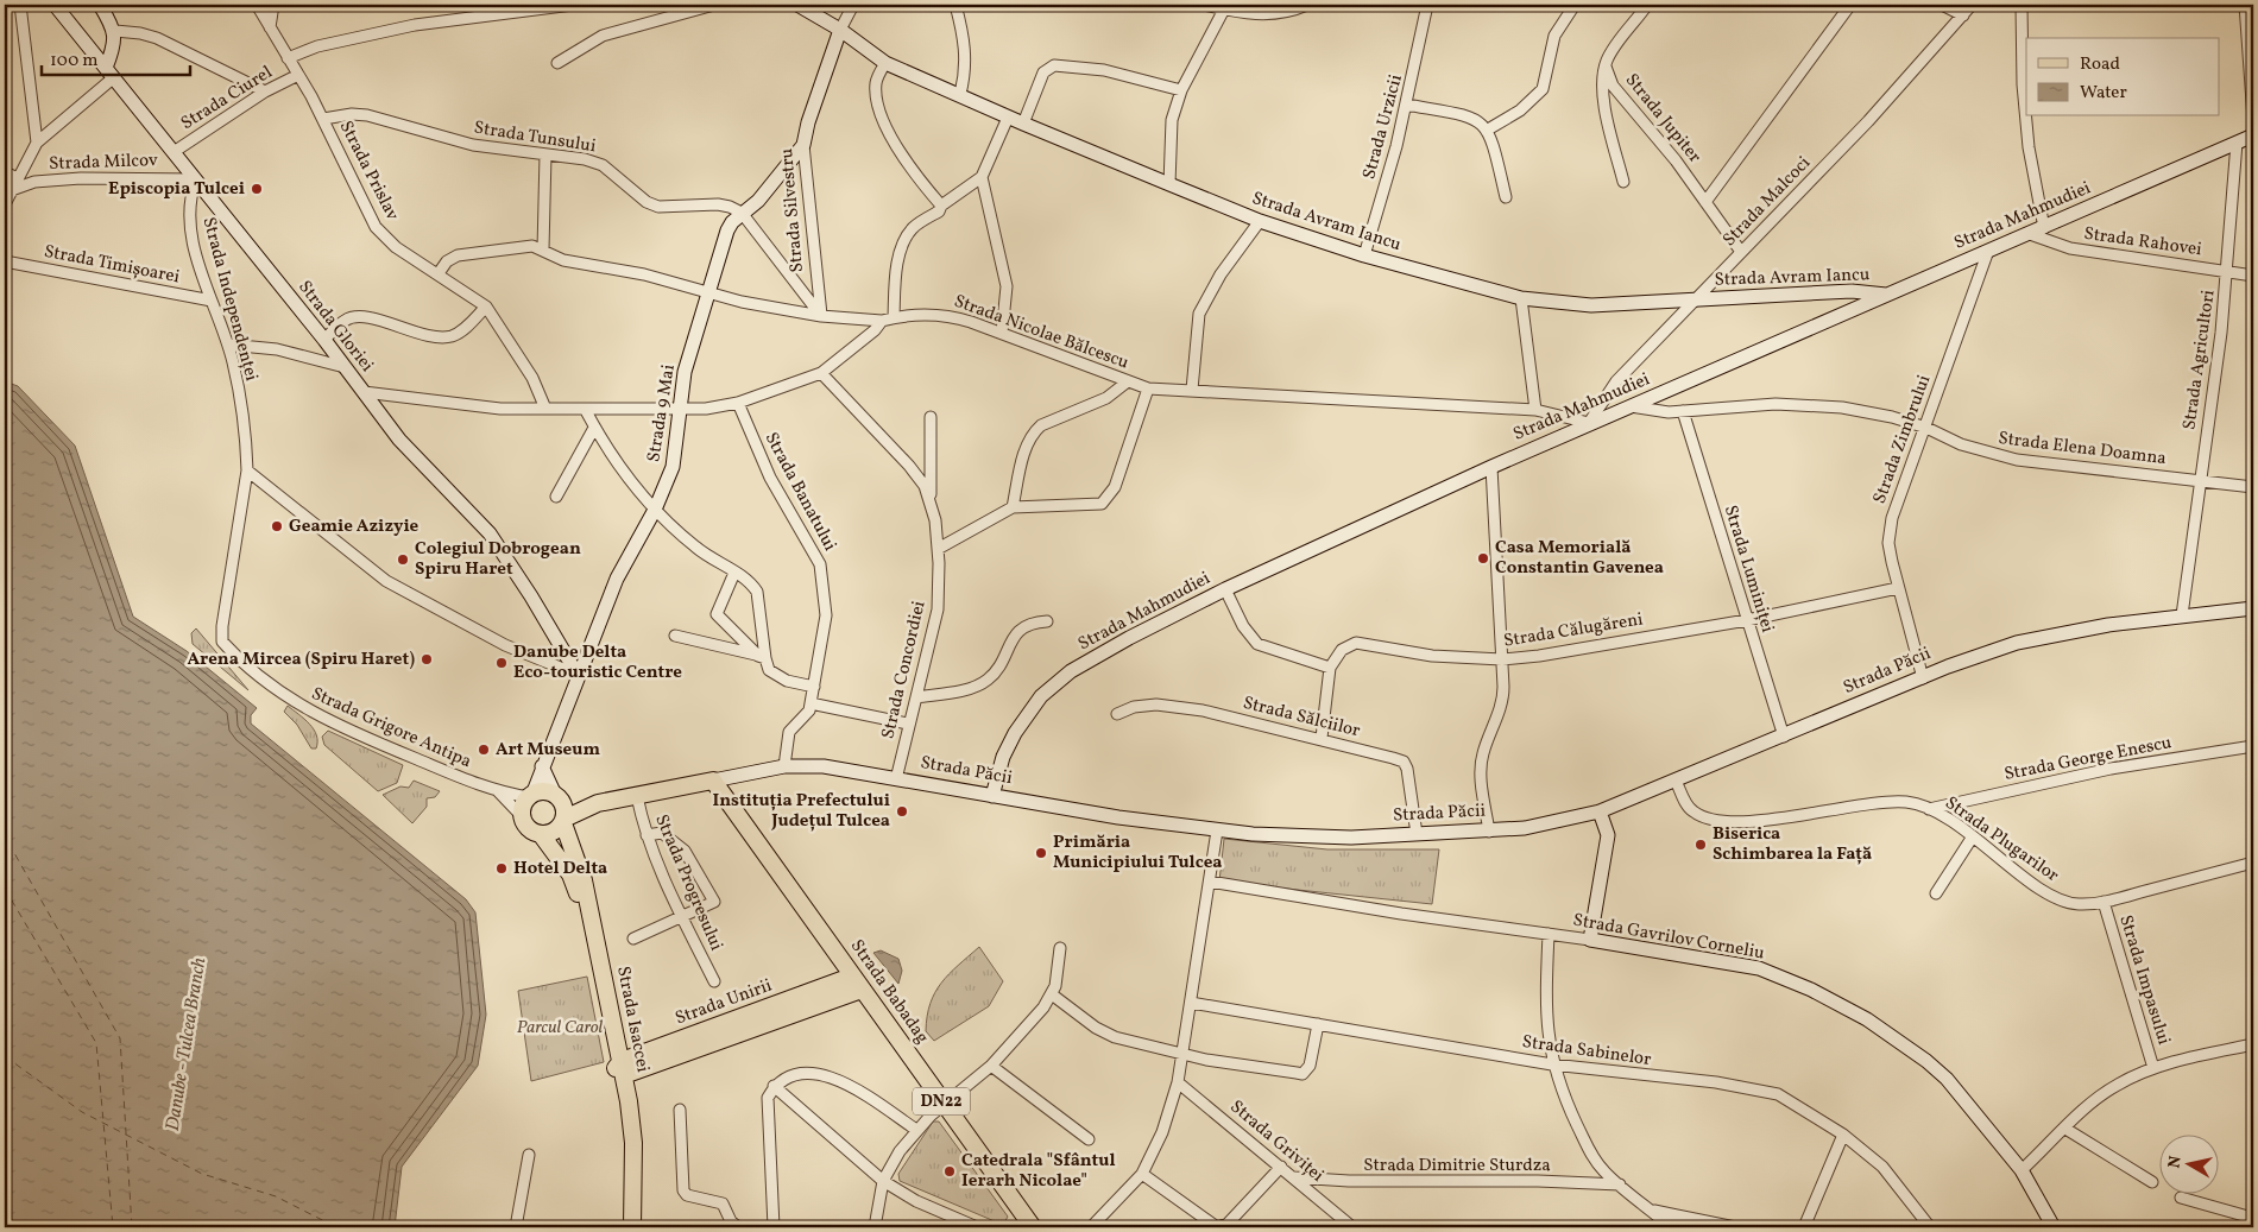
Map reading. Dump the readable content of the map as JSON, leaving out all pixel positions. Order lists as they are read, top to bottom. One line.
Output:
{"streets":{"main road":["Strada Păcii","Strada Babadag","Strada Unirii","Strada Isaccei","DN22"],"street":["Strada Ciurel","Strada Jupiter","Strada Urzicii","Strada Tunsului","Strada Milcov","Strada Prislav","Strada Malcoci","Strada Silvestru","Strada Mahmudiei","Strada Avram Iancu","Strada Rahovei","Strada Timișoarei","Strada Independenței","Strada Gloriei","Strada Nicolae Bălcescu","Strada Agricultori","Strada 9 Mai","Strada Zimbrului","Strada Elena Doamna","Strada Banatului","Strada Luminiței","Strada Călugăreni","Strada Concordiei","Strada Sălciilor","Strada Grigore Antipa","Strada George Enescu","Strada Plugarilor","Strada Progresului","Strada Gavrilov Corneliu","Strada Impasului","Strada Sabinelor","Strada Griviței","Strada Dimitrie Sturdza"]},"crossings":[["Strada Ciurel","Strada Prislav"],["Strada Ciurel","Strada Gloriei"],["Strada Jupiter","Strada Malcoci"],["Strada Urzicii","Strada Avram Iancu"],["Strada Tunsului","Strada Prislav"],["Strada Tunsului","Strada 9 Mai"],["Strada Milcov","Strada Independenței"],["Strada Milcov","Strada Gloriei"],["Strada Prislav","Strada Nicolae Bălcescu"],["Strada Malcoci","Strada Mahmudiei"],["Strada Malcoci","Strada Avram Iancu"],["Strada Malcoci","Strada Nicolae Bălcescu"],["Strada Silvestru","Strada Avram Iancu"],["Strada Silvestru","Strada 9 Mai"],["Strada Mahmudiei","Strada Avram Iancu"],["Strada Mahmudiei","Strada Rahovei"],["Strada Mahmudiei","Strada Nicolae Bălcescu"],["Strada Mahmudiei","Strada Agricultori"],["Strada Mahmudiei","Strada Zimbrului"],["Strada Mahmudiei","Strada Elena Doamna"],["Strada Mahmudiei","Strada Păcii"],["Strada Rahovei","Strada Agricultori"],["Strada Timișoarei","Strada Independenței"],["Strada Independenței","Strada Gloriei"],["Strada Independenței","Strada Grigore Antipa"],["Strada Gloriei","Strada Nicolae Bălcescu"],["Strada Gloriei","Strada 9 Mai"],["Strada Nicolae Bălcescu","Strada 9 Mai"],["Strada Nicolae Bălcescu","Strada Banatului"],["Strada Nicolae Bălcescu","Strada Concordiei"],["Strada Agricultori","Strada Elena Doamna"],["Strada Agricultori","Strada Păcii"],["Strada 9 Mai","Strada Păcii"],["Strada 9 Mai","Strada Grigore Antipa"],["Strada 9 Mai","Strada Isaccei"],["Strada Zimbrului","Strada Elena Doamna"],["Strada Zimbrului","Strada Călugăreni"],["Strada Zimbrului","Strada Păcii"],["Strada Elena Doamna","Strada Luminiței"],["Strada Banatului","Strada Păcii"],["Strada Luminiței","Strada Călugăreni"],["Strada Luminiței","Strada Păcii"],["Strada Concordiei","Strada Păcii"],["Strada Păcii","Strada Sălciilor"],["Strada Păcii","Strada Grigore Antipa"],["Strada Păcii","Strada Plugarilor"],["Strada Păcii","Strada Progresului"],["Strada Păcii","Strada Babadag"],["Strada Păcii","Strada Isaccei"],["Strada Grigore Antipa","Strada Isaccei"],["Strada George Enescu","Strada Plugarilor"],["Strada Plugarilor","Strada Impasului"],["Strada Babadag","Strada Unirii"],["Strada Unirii","Strada Isaccei"],["Strada Griviței","Strada Dimitrie Sturdza"]],"water":["Danube - Tulcea Branch"],"parks":["Parcul Carol"],"places":["Episcopia Tulcei","Geamie Azizyie","Casa Memorială Constantin Gavenea","Colegiul Dobrogean Spiru Haret","Arena Mircea (Spiru Haret)","Danube Delta Eco-touristic Centre","Art Museum","Instituția Prefectului Județul Tulcea","Biserica Schimbarea la Față","Primăria Municipiului Tulcea","Hotel Delta","Catedrala \"Sfântul Ierarh Nicolae\""],"legend":["Road","Water"],"scale_bar":"100 m","north":"left"}
